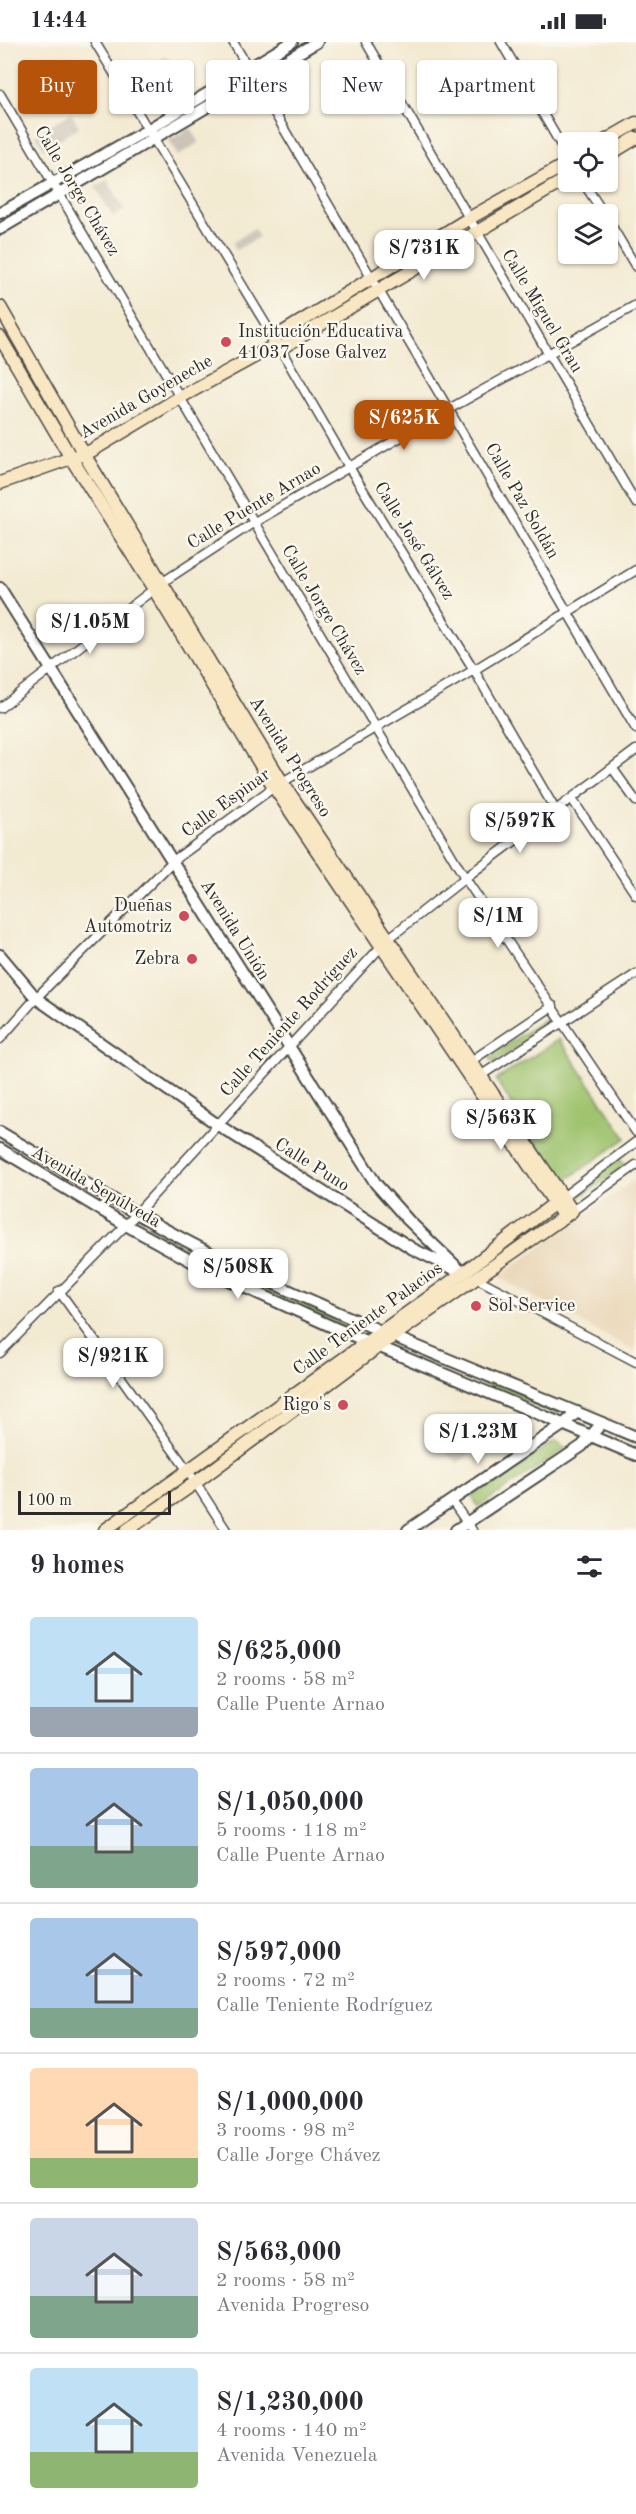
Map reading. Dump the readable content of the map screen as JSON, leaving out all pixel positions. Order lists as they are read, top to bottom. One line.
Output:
{"streets":{"main road":["Avenida Goyeneche","Avenida Progreso","Calle Teniente Palacios"],"street":["Calle Jorge Chávez","Calle Miguel Grau","Calle Paz Soldán","Calle Puente Arnao","Calle José Gálvez","Calle Espinar","Avenida Unión","Calle Teniente Rodríguez","Calle Puno","Avenida Sepúlveda"]},"crossings":[["Calle Jorge Chávez","Avenida Goyeneche"],["Calle Jorge Chávez","Calle Puente Arnao"],["Calle Jorge Chávez","Calle Espinar"],["Calle Jorge Chávez","Calle Teniente Rodríguez"],["Calle Miguel Grau","Avenida Goyeneche"],["Calle Miguel Grau","Calle Puente Arnao"],["Avenida Goyeneche","Calle Paz Soldán"],["Avenida Goyeneche","Calle José Gálvez"],["Avenida Goyeneche","Avenida Progreso"],["Calle Paz Soldán","Calle Puente Arnao"],["Calle Paz Soldán","Calle Espinar"],["Calle Puente Arnao","Calle José Gálvez"],["Calle Puente Arnao","Avenida Progreso"],["Calle Puente Arnao","Avenida Unión"],["Calle José Gálvez","Calle Espinar"],["Calle José Gálvez","Calle Teniente Rodríguez"],["Avenida Progreso","Calle Espinar"],["Avenida Progreso","Calle Teniente Rodríguez"],["Avenida Progreso","Calle Teniente Palacios"],["Calle Espinar","Avenida Unión"],["Calle Espinar","Calle Puno"],["Avenida Unión","Calle Teniente Rodríguez"],["Avenida Unión","Calle Puno"],["Avenida Unión","Calle Teniente Palacios"],["Calle Teniente Rodríguez","Calle Puno"],["Calle Teniente Rodríguez","Avenida Sepúlveda"],["Calle Puno","Calle Teniente Palacios"],["Avenida Sepúlveda","Calle Teniente Palacios"]],"places":["Institución Educativa 41037 Jose Galvez","Dueñas Automotriz","Zebra","Sol Service","Rigo's"],"scale_bar":"100 m","page":{"status":"14:44","chip":["Buy","Rent","Filters","New","Apartment"],"price":["S/731K","S/625K","S/1.05M","S/597K","S/1M","S/563K","S/508K","S/921K","S/1.23M"],"scale":"100 m","heading":"9 homes","list":[{"name":"S/625,000","note":"2 rooms · 58 m² · Calle Puente Arnao"},{"name":"S/1,050,000","note":"5 rooms · 118 m² · Calle Puente Arnao"},{"name":"S/597,000","note":"2 rooms · 72 m² · Calle Teniente Rodríguez"},{"name":"S/1,000,000","note":"3 rooms · 98 m² · Calle Jorge Chávez"},{"name":"S/563,000","note":"2 rooms · 58 m² · Avenida Progreso"},{"name":"S/1,230,000","note":"4 rooms · 140 m² · Avenida Venezuela"}]}}
